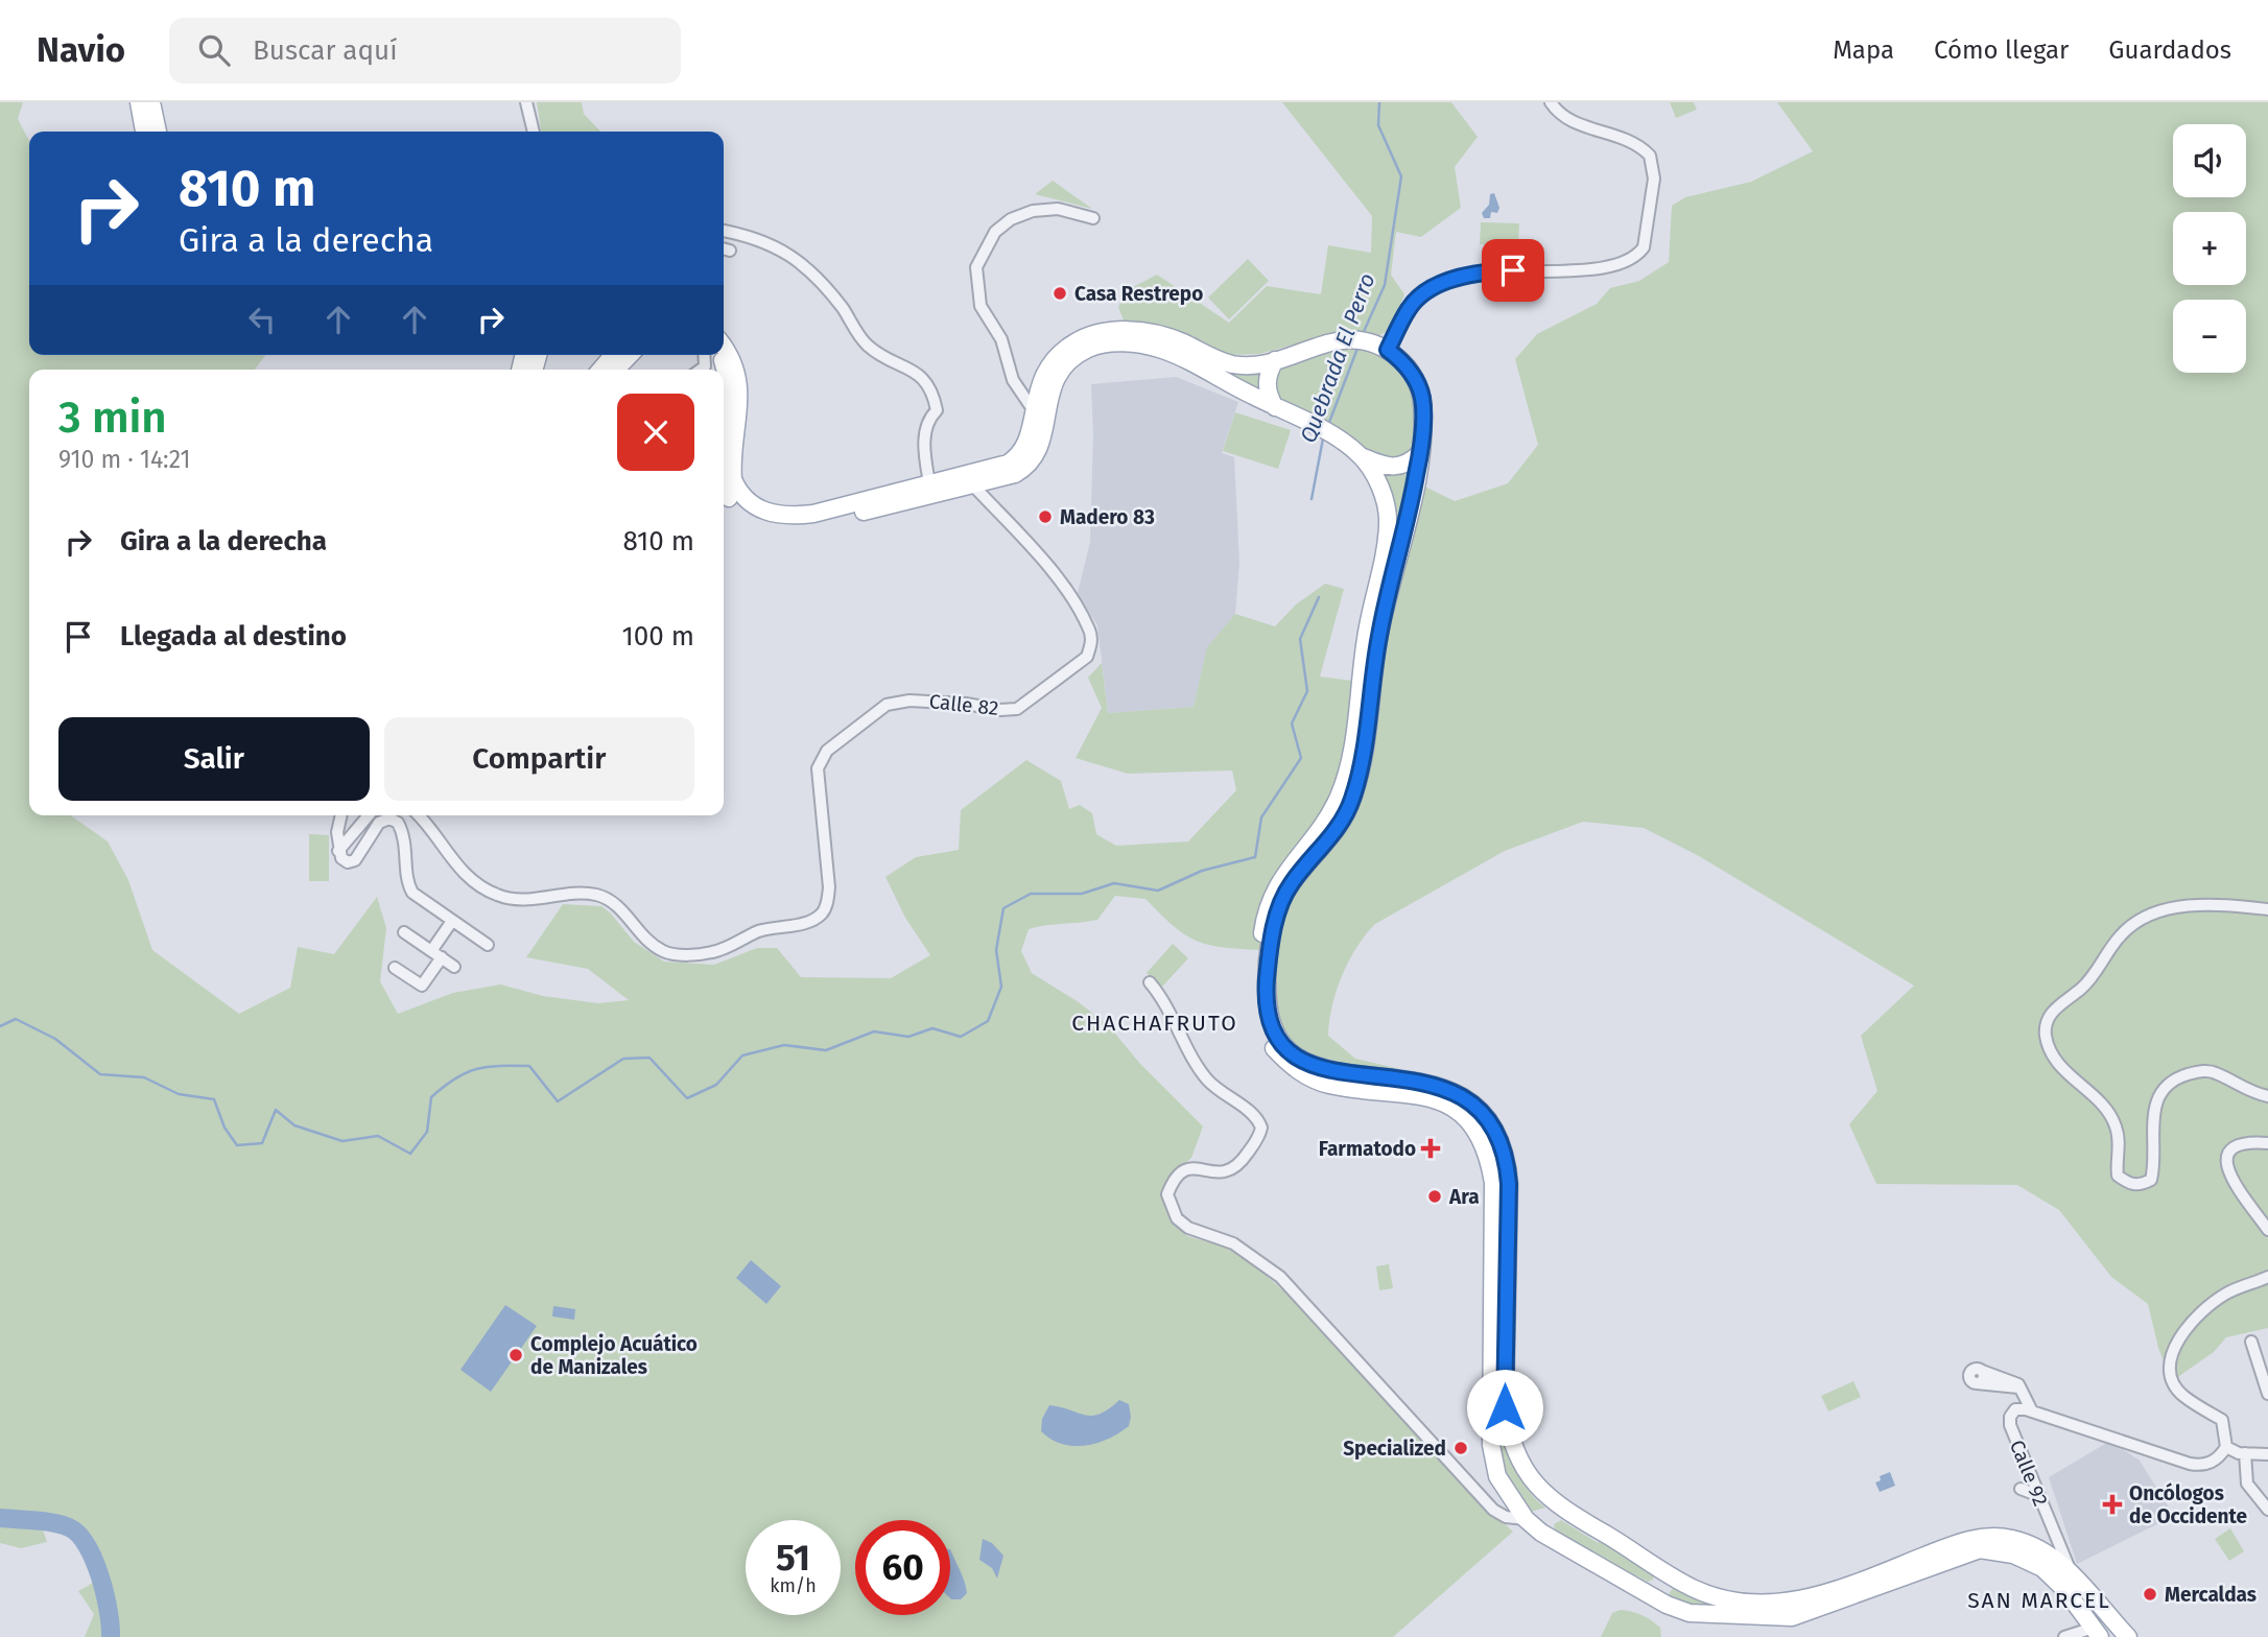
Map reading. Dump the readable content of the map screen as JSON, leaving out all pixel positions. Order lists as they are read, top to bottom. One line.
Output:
{"streets":{"street":["Calle 82","Calle 92"]},"districts":["CHACHAFRUTO","SAN MARCEL"],"water":["Quebrada El Perro"],"places":{"other":["Casa Restrepo","Madero 83","Ara","Complejo Acuático de Manizales","Specialized","Mercaldas"],"health":["Farmatodo","Oncólogos de Occidente"]},"page":{"header":"Navio","search":"Buscar aquí","nav":["Mapa","Cómo llegar","Guardados"],"map_buttons":["+","−"],"turn":["810 m","Gira a la derecha"],"heading":["3 min","910 m · 14:21"],"list":[{"name":"Gira a la derecha","value":"810 m"},{"name":"Llegada al destino","value":"100 m"}],"buttons":["Salir","Compartir"],"speed":"51 km/h","limit":"60"}}
